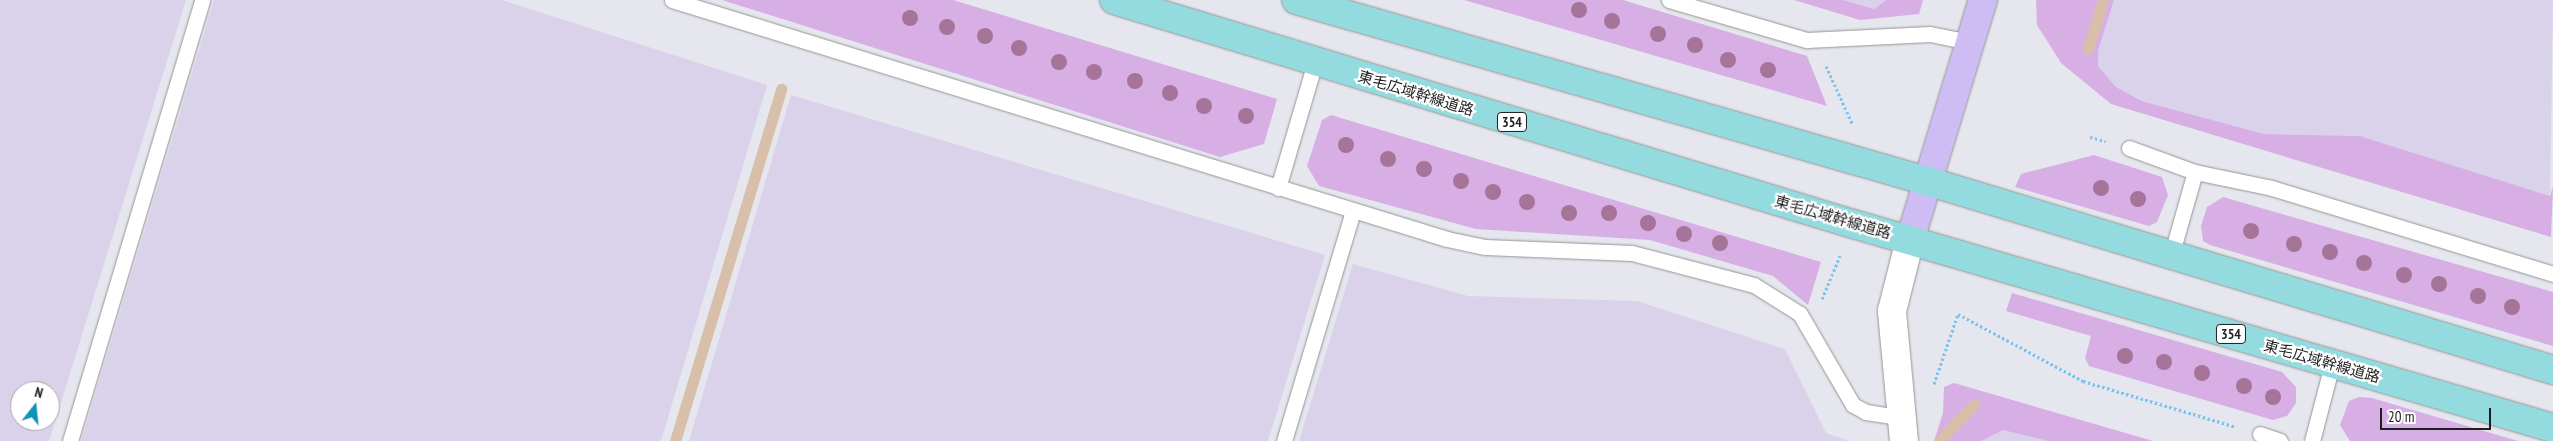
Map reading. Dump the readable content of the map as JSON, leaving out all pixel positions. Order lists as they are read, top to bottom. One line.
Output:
{"streets":{"highway":["東毛広域幹線道路","354"]},"scale_bar":"20 m","north":"top"}
